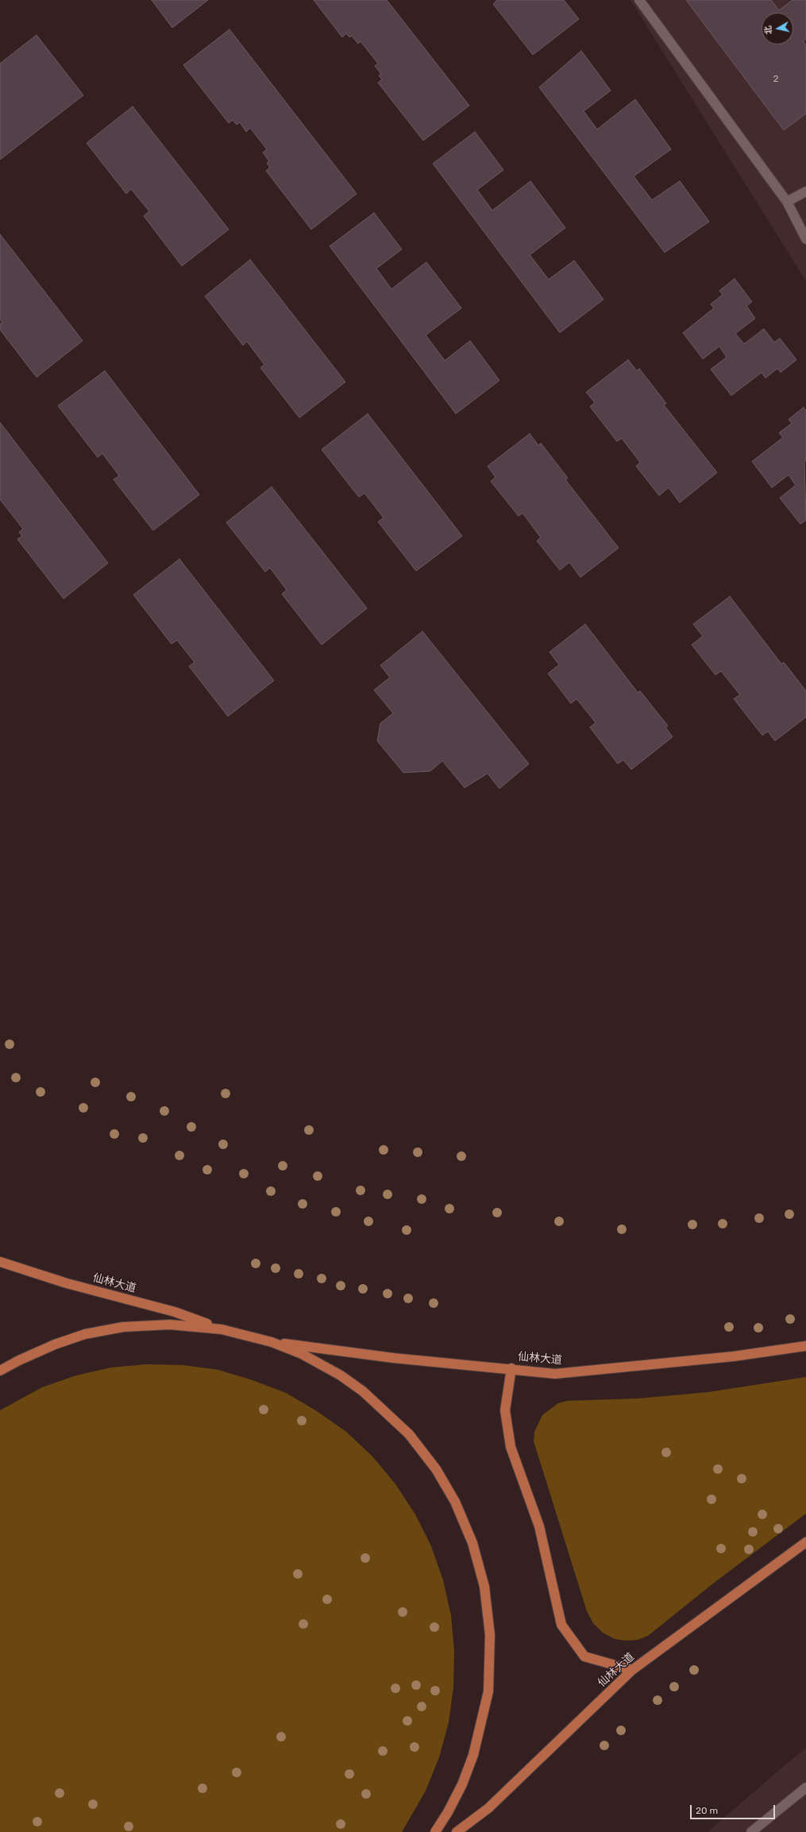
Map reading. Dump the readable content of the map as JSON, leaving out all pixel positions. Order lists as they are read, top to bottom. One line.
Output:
{"streets":{"main road":["仙林大道"]},"house_numbers":["2"],"scale_bar":"20 m","north":"left"}
